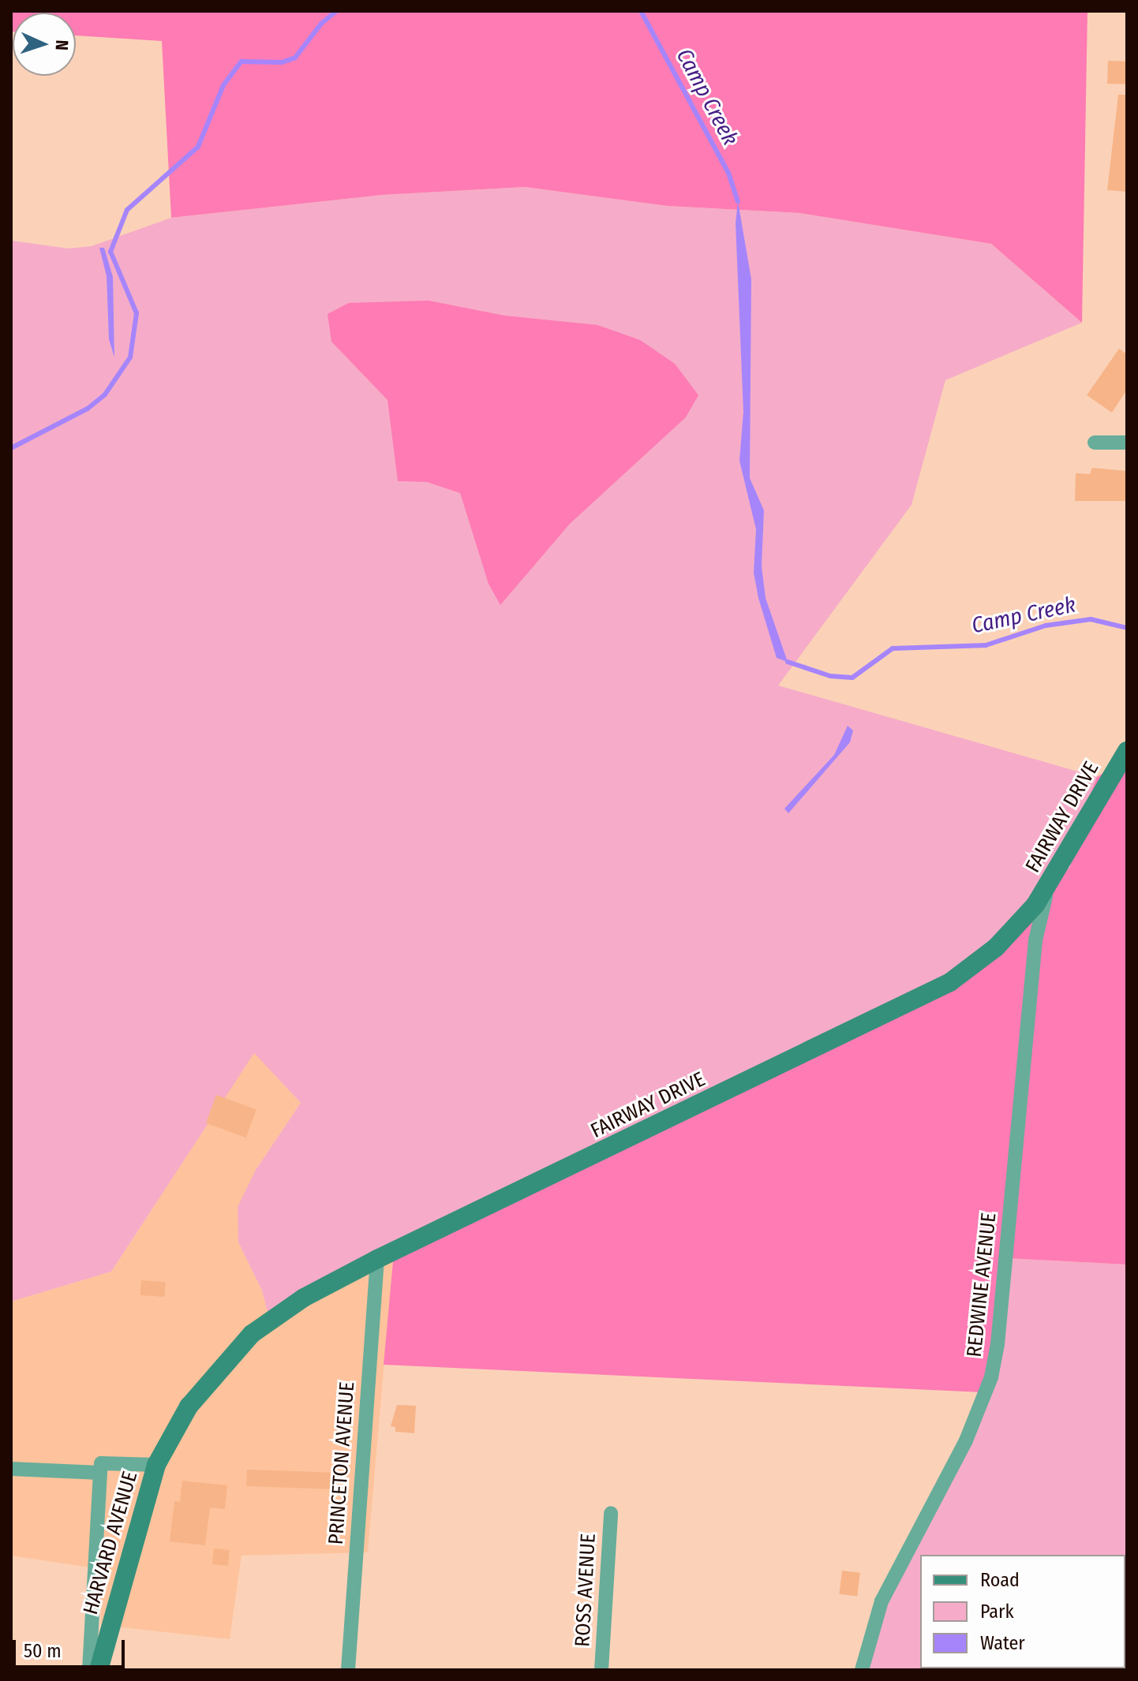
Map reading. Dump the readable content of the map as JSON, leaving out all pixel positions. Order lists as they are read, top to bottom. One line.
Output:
{"streets":{"street":["FAIRWAY DRIVE","REDWINE AVENUE","PRINCETON AVENUE","HARVARD AVENUE","ROSS AVENUE"]},"crossings":[["FAIRWAY DRIVE","REDWINE AVENUE"],["FAIRWAY DRIVE","PRINCETON AVENUE"],["FAIRWAY DRIVE","HARVARD AVENUE"]],"water":["Camp Creek"],"legend":["Road","Park","Water"],"scale_bar":"50 m","north":"right"}
